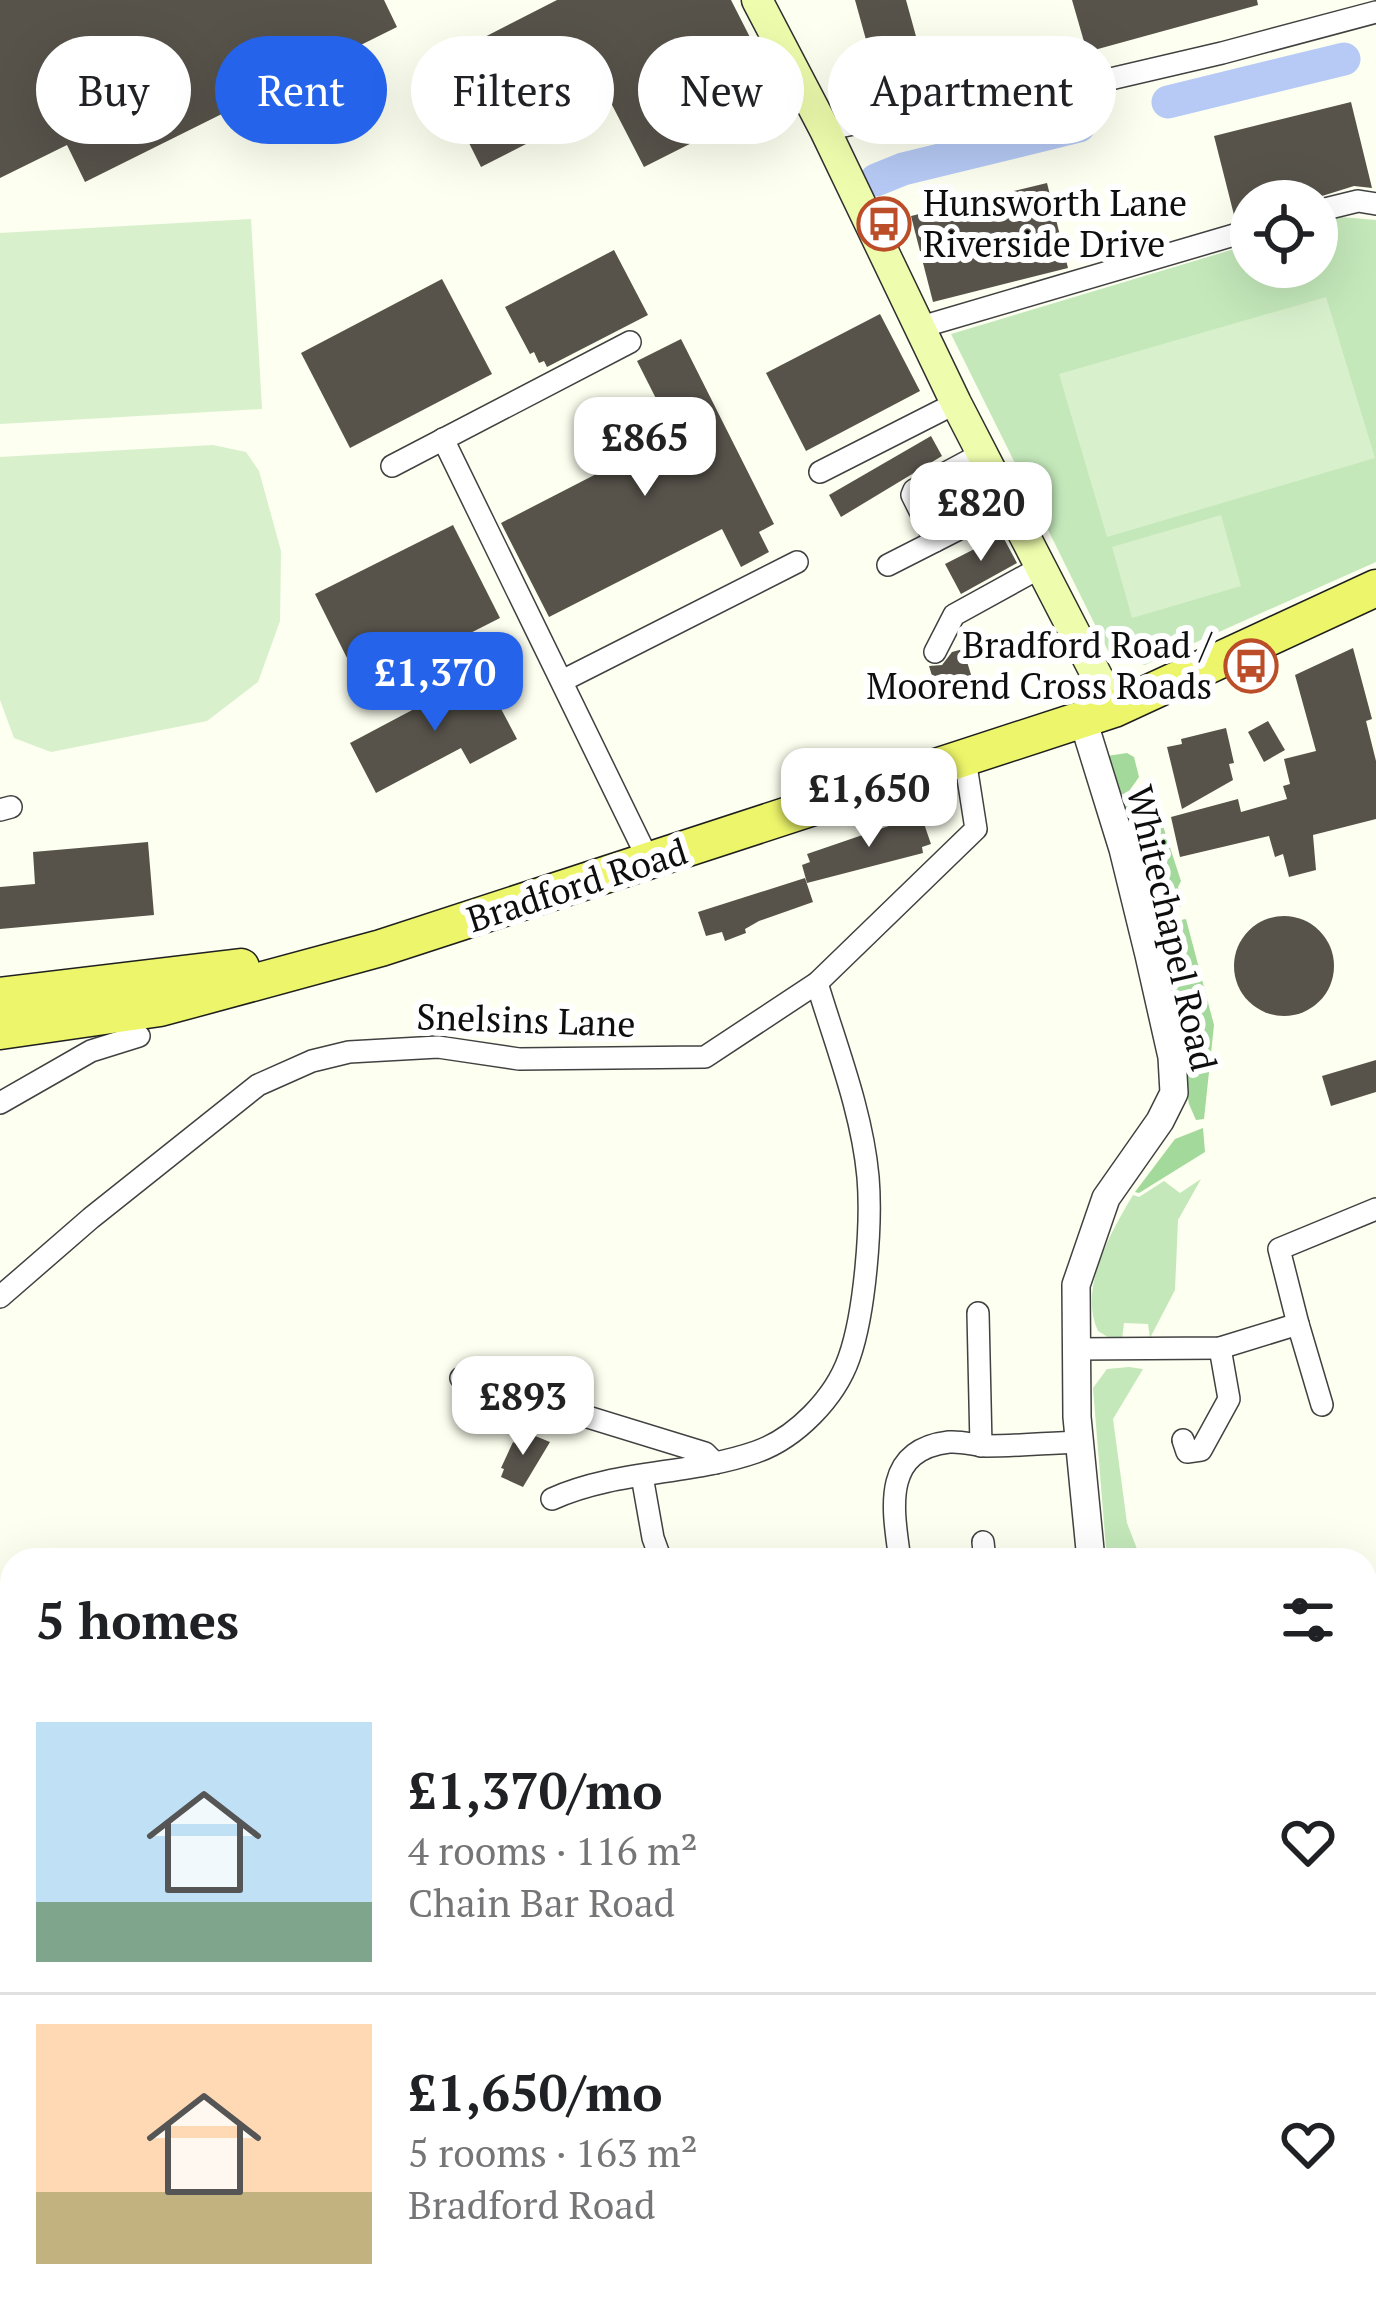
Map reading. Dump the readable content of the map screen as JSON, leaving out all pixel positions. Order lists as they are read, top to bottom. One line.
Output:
{"streets":{"main road":["Bradford Road"],"street":["Whitechapel Road","Snelsins Lane"]},"crossings":[["Bradford Road","Whitechapel Road"],["Bradford Road","Snelsins Lane"]],"places":{"bus stop":["Hunsworth Lane Riverside Drive","Bradford Road / Moorend Cross Roads"]},"page":{"chip":["Buy","Rent","Filters","New","Apartment"],"price":["£865","£820","£1,370","£1,650","£893"],"heading":"5 homes","list":[{"name":"£1,370/mo","note":"4 rooms · 116 m² · Chain Bar Road"},{"name":"£1,650/mo","note":"5 rooms · 163 m² · Bradford Road"}]}}
